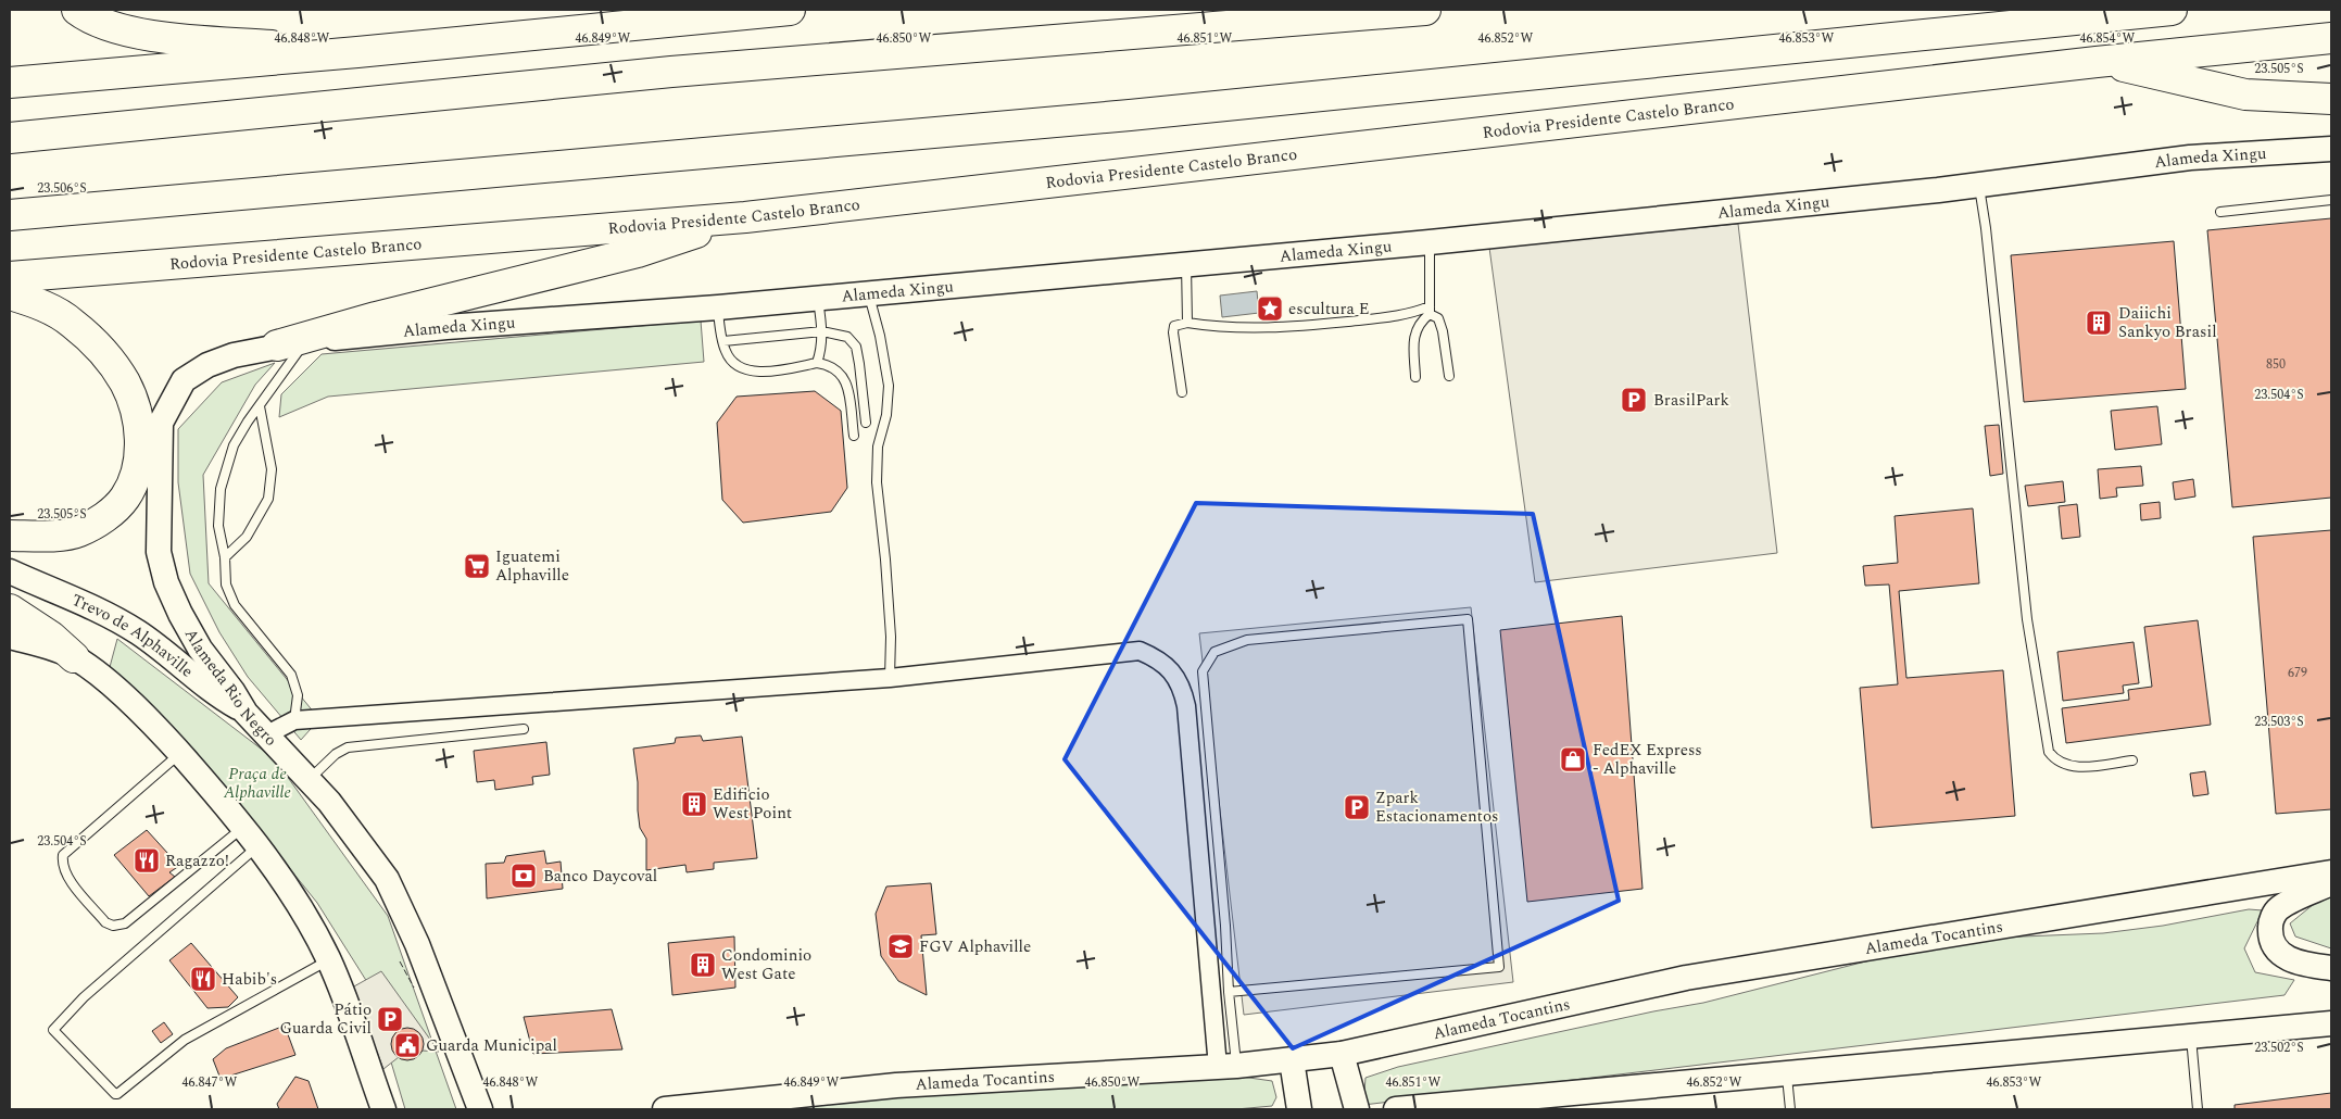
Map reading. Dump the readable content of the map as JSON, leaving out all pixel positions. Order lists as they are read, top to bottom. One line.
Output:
{"streets":{"highway":["Rodovia Presidente Castelo Branco"],"main road":["Alameda Xingu","Trevo de Alphaville","Alameda Rio Negro","Alameda Tocantins"]},"crossings":[["Alameda Xingu","Alameda Rio Negro"],["Trevo de Alphaville","Alameda Rio Negro"]],"parks":["Praça de Alphaville"],"places":{"place":["escultura E"],"building":["Daiichi Sankyo Brasil","Edificio West Point","Condominio West Gate"],"parking":["BrasilPark","Zpark Estacionamentos","Pátio Guarda Civil"],"supermarket":["Iguatemi Alphaville"],"shop":["FedEX Express - Alphaville"],"restaurant":["Ragazzo!","Habib's"],"bank":["Banco Daycoval"],"school or university":["FGV Alphaville"],"public building":["Guarda Municipal"]},"house_numbers":["850","679"],"coordinates":["46.848°W","46.849°W","46.850°W","46.851°W","46.852°W","46.853°W","46.854°W","23.505°S","23.506°S","23.504°S","23.503°S","23.502°S","46.847°W"]}
